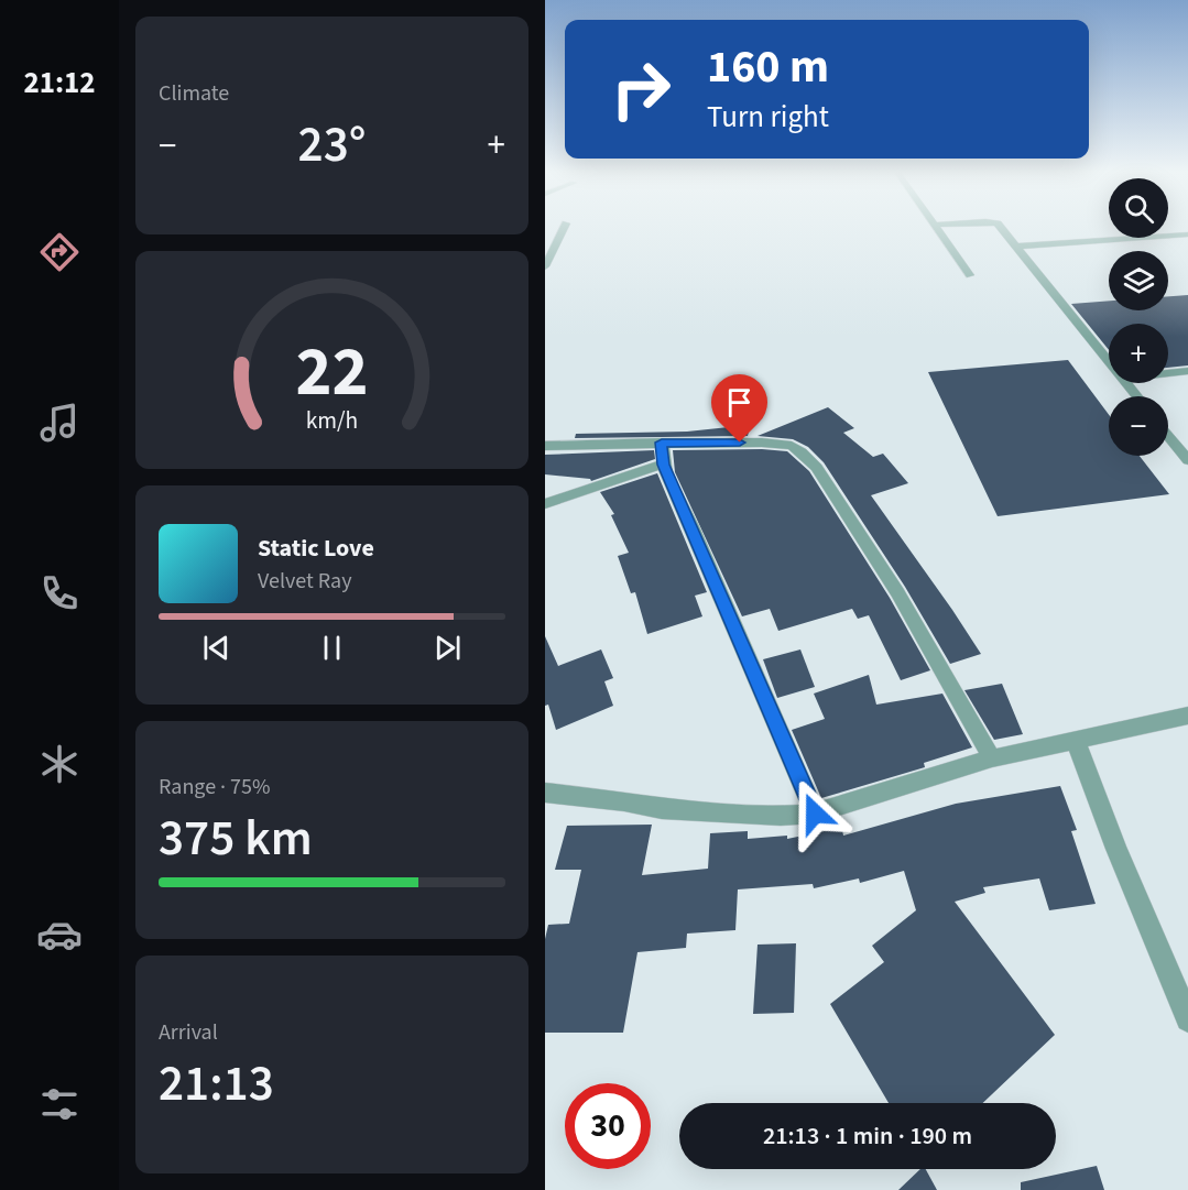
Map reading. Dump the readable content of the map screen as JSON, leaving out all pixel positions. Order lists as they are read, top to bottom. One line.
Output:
{"page":{"tabs":"21:12","tile":["Climate",["Range · 75%","375 km"],["Arrival","21:13"]],"turn":["160 m","Turn right"],"heat":["−","23°","+"],"map_buttons":["+","−"],"song":["Static Love","Velvet Ray"],"limit":"30","trip":"21:13 · 1 min · 190 m","gauge":["22","km/h"]}}
